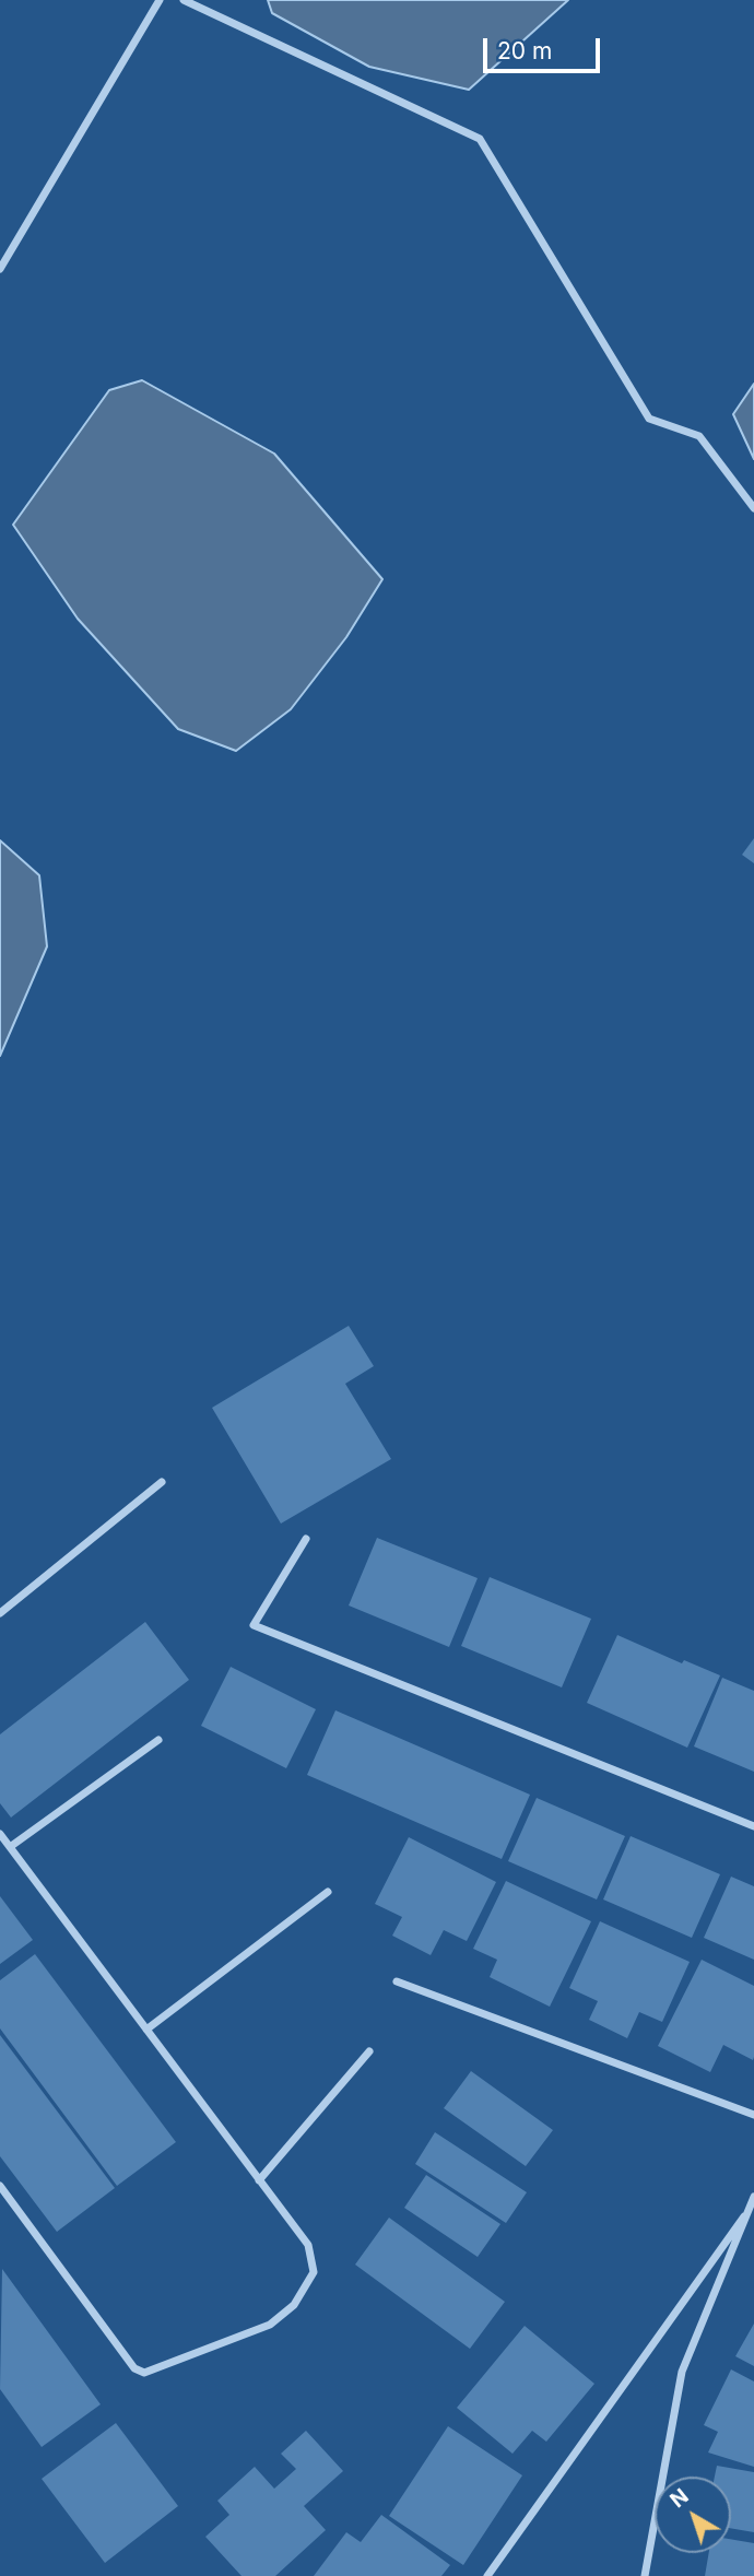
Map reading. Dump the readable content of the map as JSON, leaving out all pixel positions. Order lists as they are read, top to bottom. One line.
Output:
{"scale_bar":"20 m","north":"top left"}
